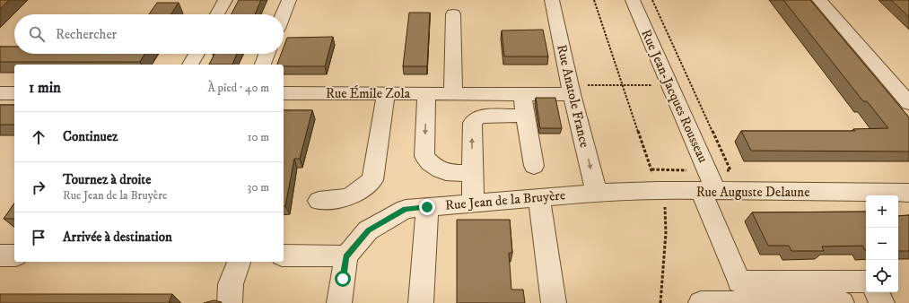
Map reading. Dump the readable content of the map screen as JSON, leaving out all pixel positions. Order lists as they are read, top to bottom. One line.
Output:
{"streets":{"street":["Rue Émile Zola","Rue Anatole France","Rue Jean-Jacques Rousseau","Rue Auguste Delaune","Rue Jean de la Bruyère"]},"crossings":[["Rue Émile Zola","Rue Anatole France"],["Rue Anatole France","Rue Auguste Delaune"],["Rue Anatole France","Rue Jean de la Bruyère"],["Rue Jean-Jacques Rousseau","Rue Auguste Delaune"],["Rue Auguste Delaune","Rue Jean de la Bruyère"]],"page":{"search":"Rechercher","heading":["1 min","À pied · 40 m"],"list":[["Continuez","10 m"],["Tournez à droite","Rue Jean de la Bruyère","30 m"],"Arrivée à destination"],"map_buttons":["+","−"]}}
